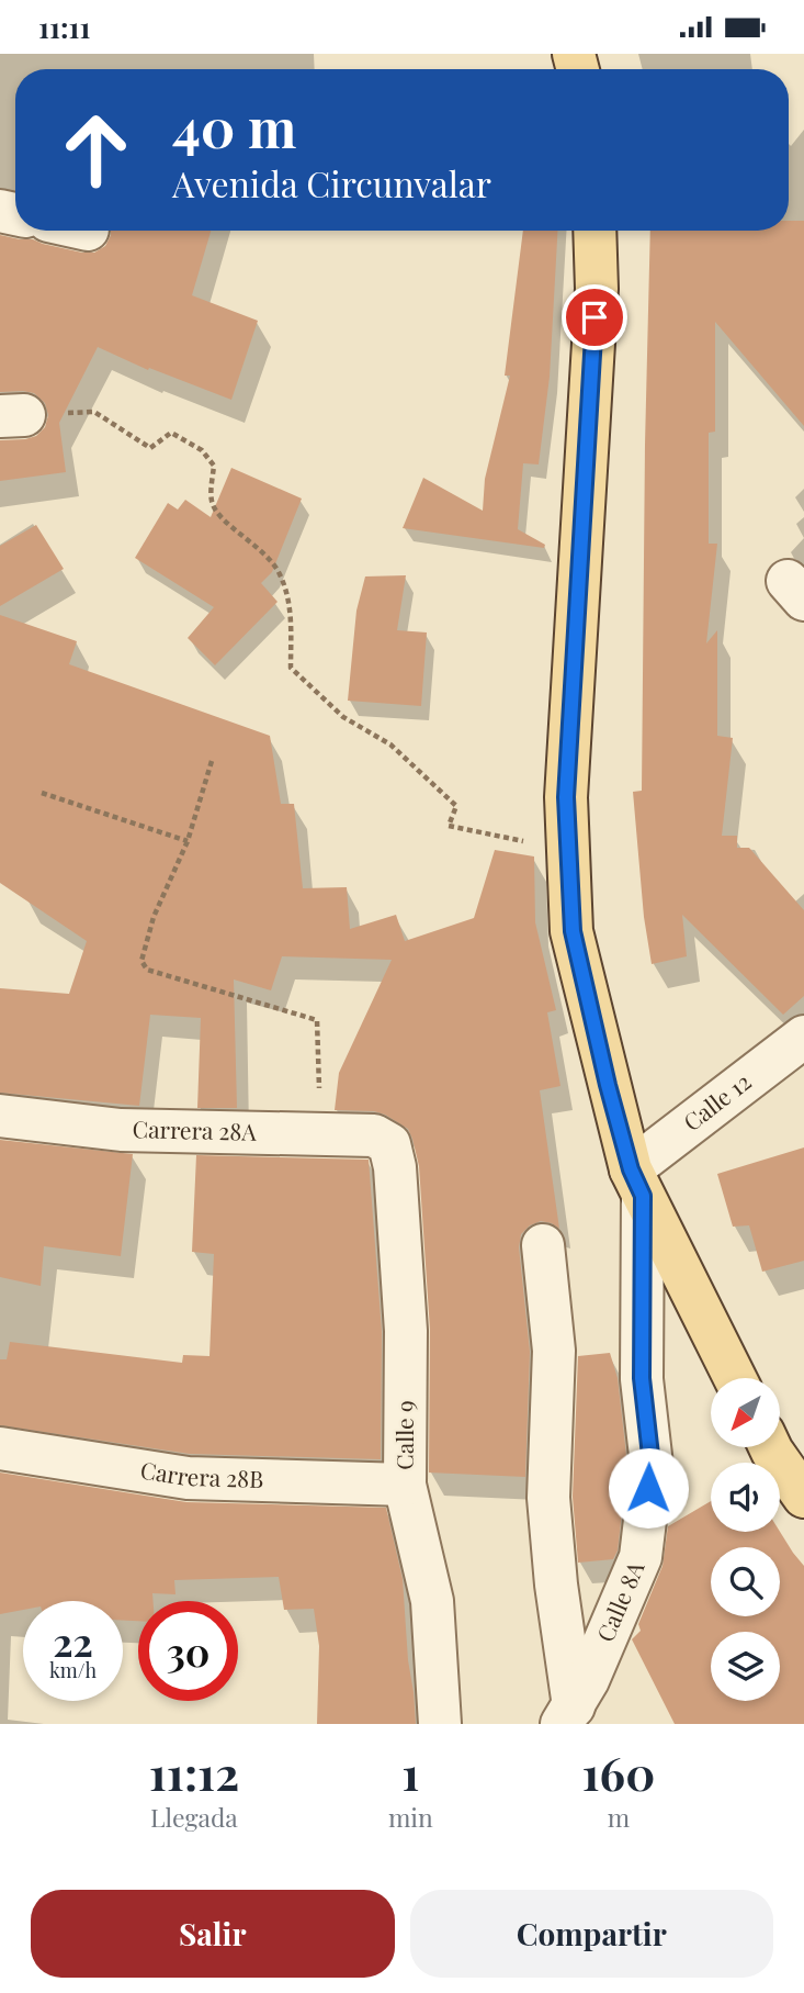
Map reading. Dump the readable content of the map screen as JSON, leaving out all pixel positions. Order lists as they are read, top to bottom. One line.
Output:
{"streets":{"street":["Calle 12","Carrera 28A","Calle 9","Carrera 28B","Calle 8A"]},"crossings":[["Calle 12","Calle 8A"],["Carrera 28A","Calle 9"],["Calle 9","Carrera 28B"]],"north":"bottom left","page":{"status":"11:11","turn":["40 m","Avenida Circunvalar"],"speed":"22 km/h","limit":"30","eta":["11:12","Llegada","1","min","160","m"],"buttons":["Salir","Compartir"]}}
